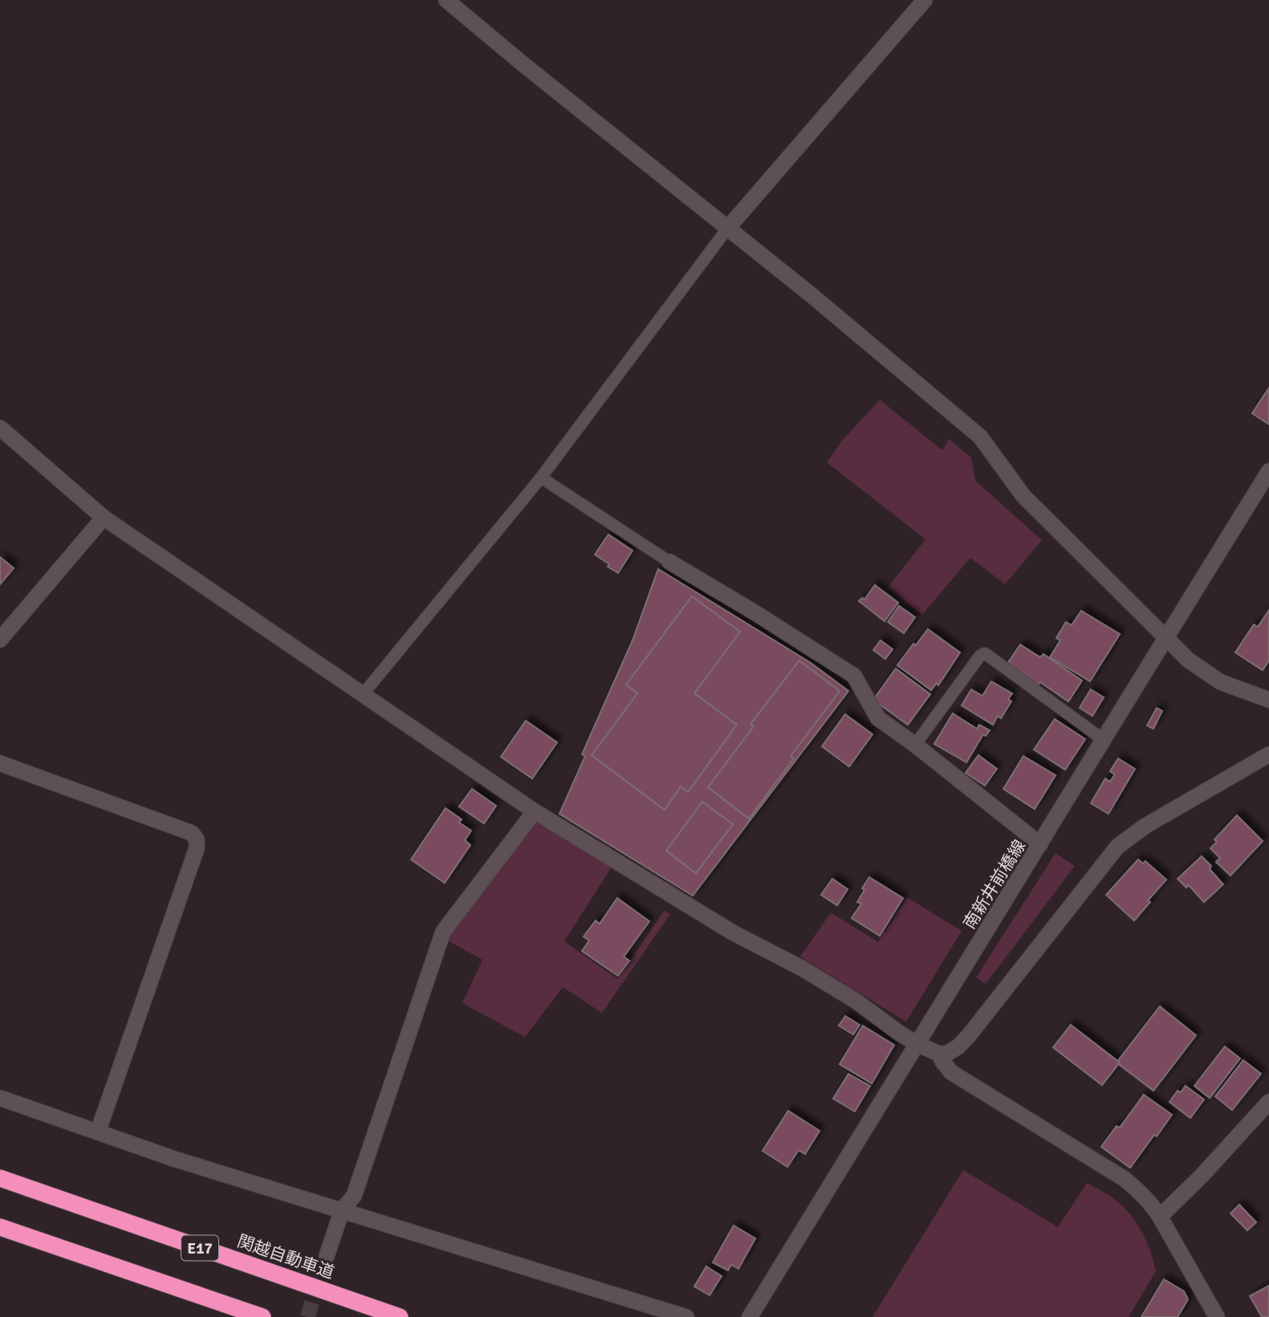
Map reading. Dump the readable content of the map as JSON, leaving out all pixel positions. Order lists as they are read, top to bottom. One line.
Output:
{"streets":{"highway":["E17","関越自動車道"],"street":["南新井前橋線"]}}
